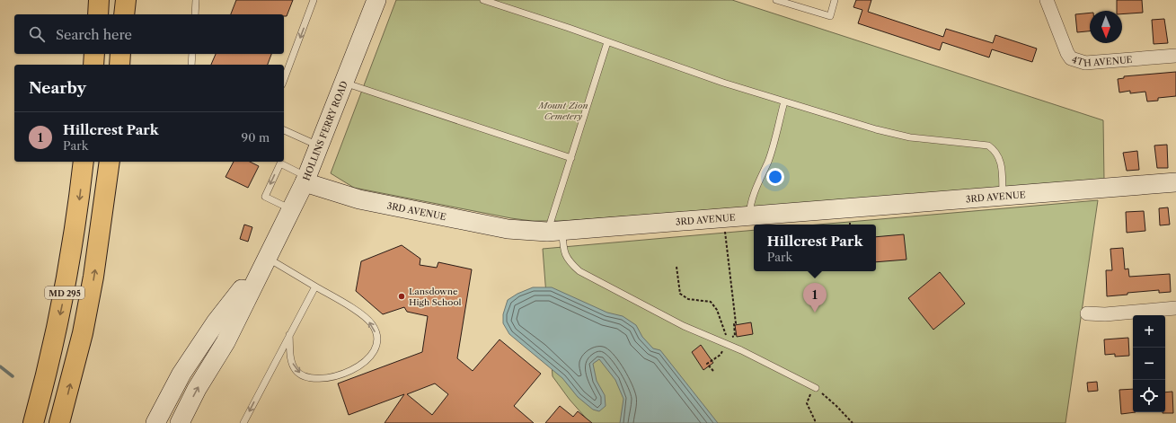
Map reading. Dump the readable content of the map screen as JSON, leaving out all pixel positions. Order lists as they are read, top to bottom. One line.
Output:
{"streets":{"highway":["MD 295"],"street":["4TH AVENUE","HOLLINS FERRY ROAD","3RD AVENUE"]},"crossings":[["HOLLINS FERRY ROAD","3RD AVENUE"]],"parks":["Mount Zion Cemetery"],"places":["Lansdowne High School"],"north":"bottom","page":{"search":"Search here","heading":"Nearby","list":[{"mark":"1","name":"Hillcrest Park","note":"Park","value":"90 m"}],"popup":["Hillcrest Park","Park"],"pins":"1","map_buttons":["+","−"]}}
